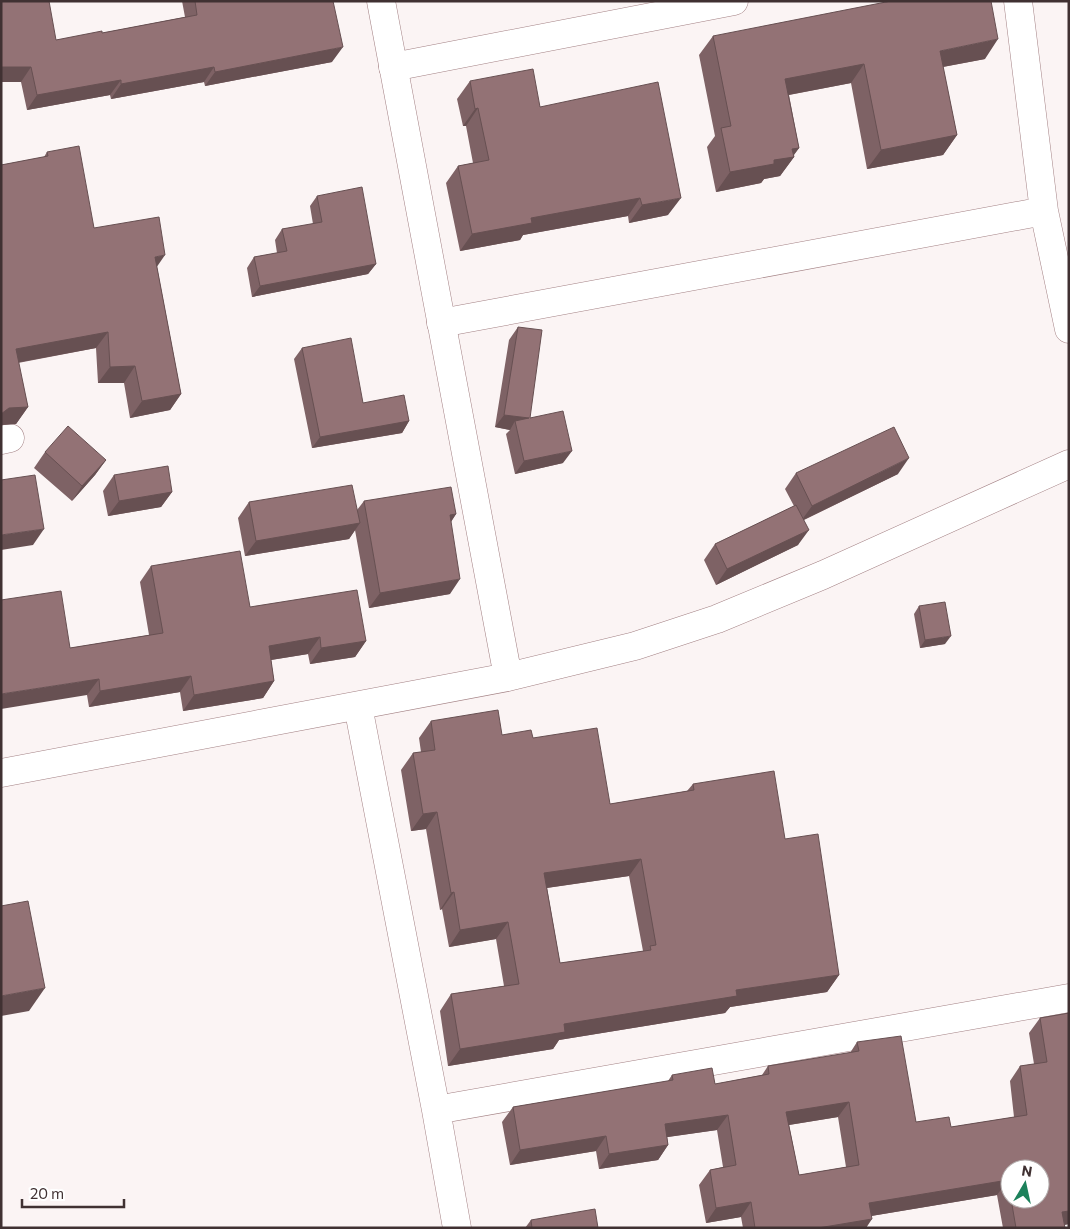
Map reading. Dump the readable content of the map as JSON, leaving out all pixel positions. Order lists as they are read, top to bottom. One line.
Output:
{"scale_bar":"20 m","north":"top"}
